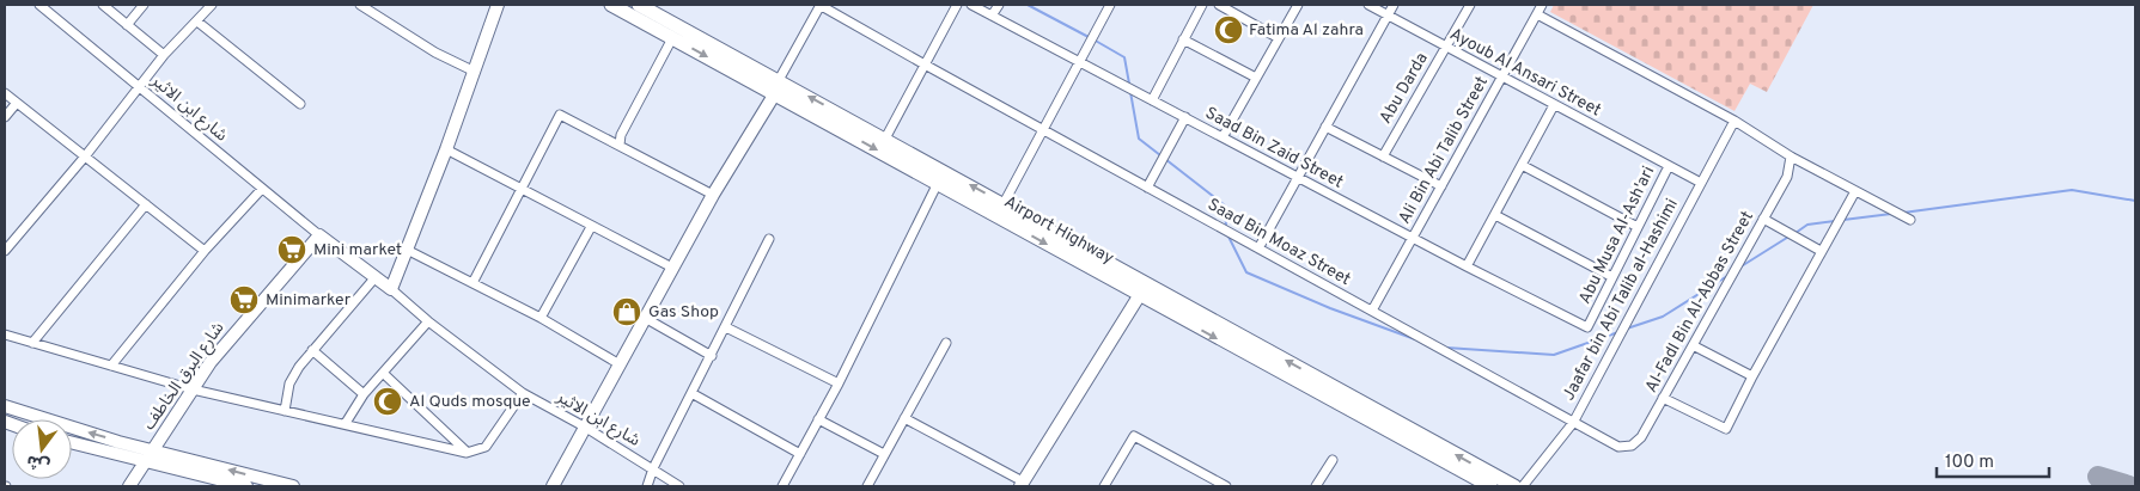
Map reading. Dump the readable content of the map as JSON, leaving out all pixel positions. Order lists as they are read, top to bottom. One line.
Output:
{"streets":{"highway":["Airport Highway"],"main road":["شارع البرق الخاطف"],"street":["Ayoub Al Ansari Street","Abu Darda","شارع ابن الاثير","Saad Bin Zaid Street","Ali Bin Abi Talib Street","Abu Musa Al-Ash'ari","Saad Bin Moaz Street","Jaafar bin Abi Talib al-Hashimi","Al-Fadl Bin Al-Abbas Street"]},"crossings":[["Ayoub Al Ansari Street","Abu Darda"],["Ayoub Al Ansari Street","Ali Bin Abi Talib Street"],["Ayoub Al Ansari Street","Abu Musa Al-Ash'ari"],["Ayoub Al Ansari Street","Jaafar bin Abi Talib al-Hashimi"],["شارع ابن الاثير","شارع البرق الخاطف"],["Saad Bin Zaid Street","Ali Bin Abi Talib Street"],["Saad Bin Zaid Street","Abu Musa Al-Ash'ari"],["Ali Bin Abi Talib Street","Saad Bin Moaz Street"],["Saad Bin Moaz Street","Jaafar bin Abi Talib al-Hashimi"],["Saad Bin Moaz Street","Al-Fadl Bin Al-Abbas Street"]],"places":{"mosque":["Fatima Al zahra","Al Quds mosque"],"supermarket":["Mini market","Minimarker"],"shop":["Gas Shop"]},"scale_bar":"100 m","north":"bottom"}
